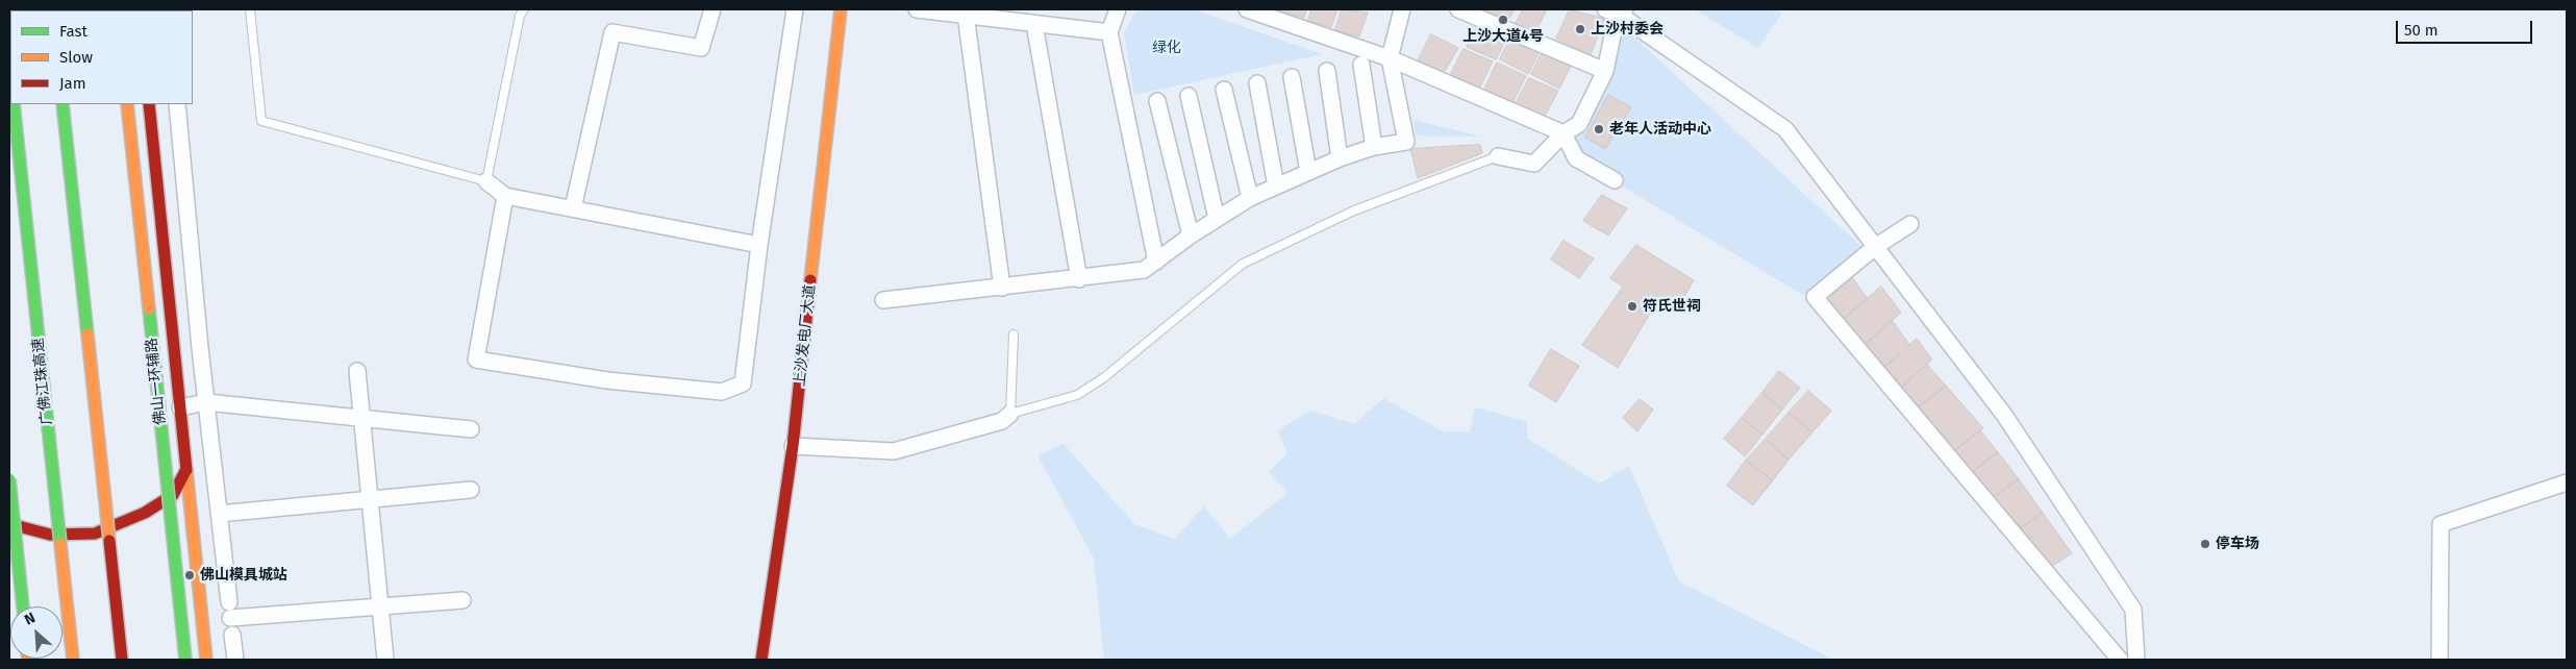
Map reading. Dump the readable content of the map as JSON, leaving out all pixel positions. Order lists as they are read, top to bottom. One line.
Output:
{"streets":{"main road":["上沙发电厂大道","广佛江珠高速","佛山一环辅路"]},"parks":["绿化"],"places":["上沙大道4号","上沙村委会","老年人活动中心","符氏世祠","停车场","佛山模具城站"],"legend":["Fast","Slow","Jam"],"scale_bar":"50 m","north":"top left"}
